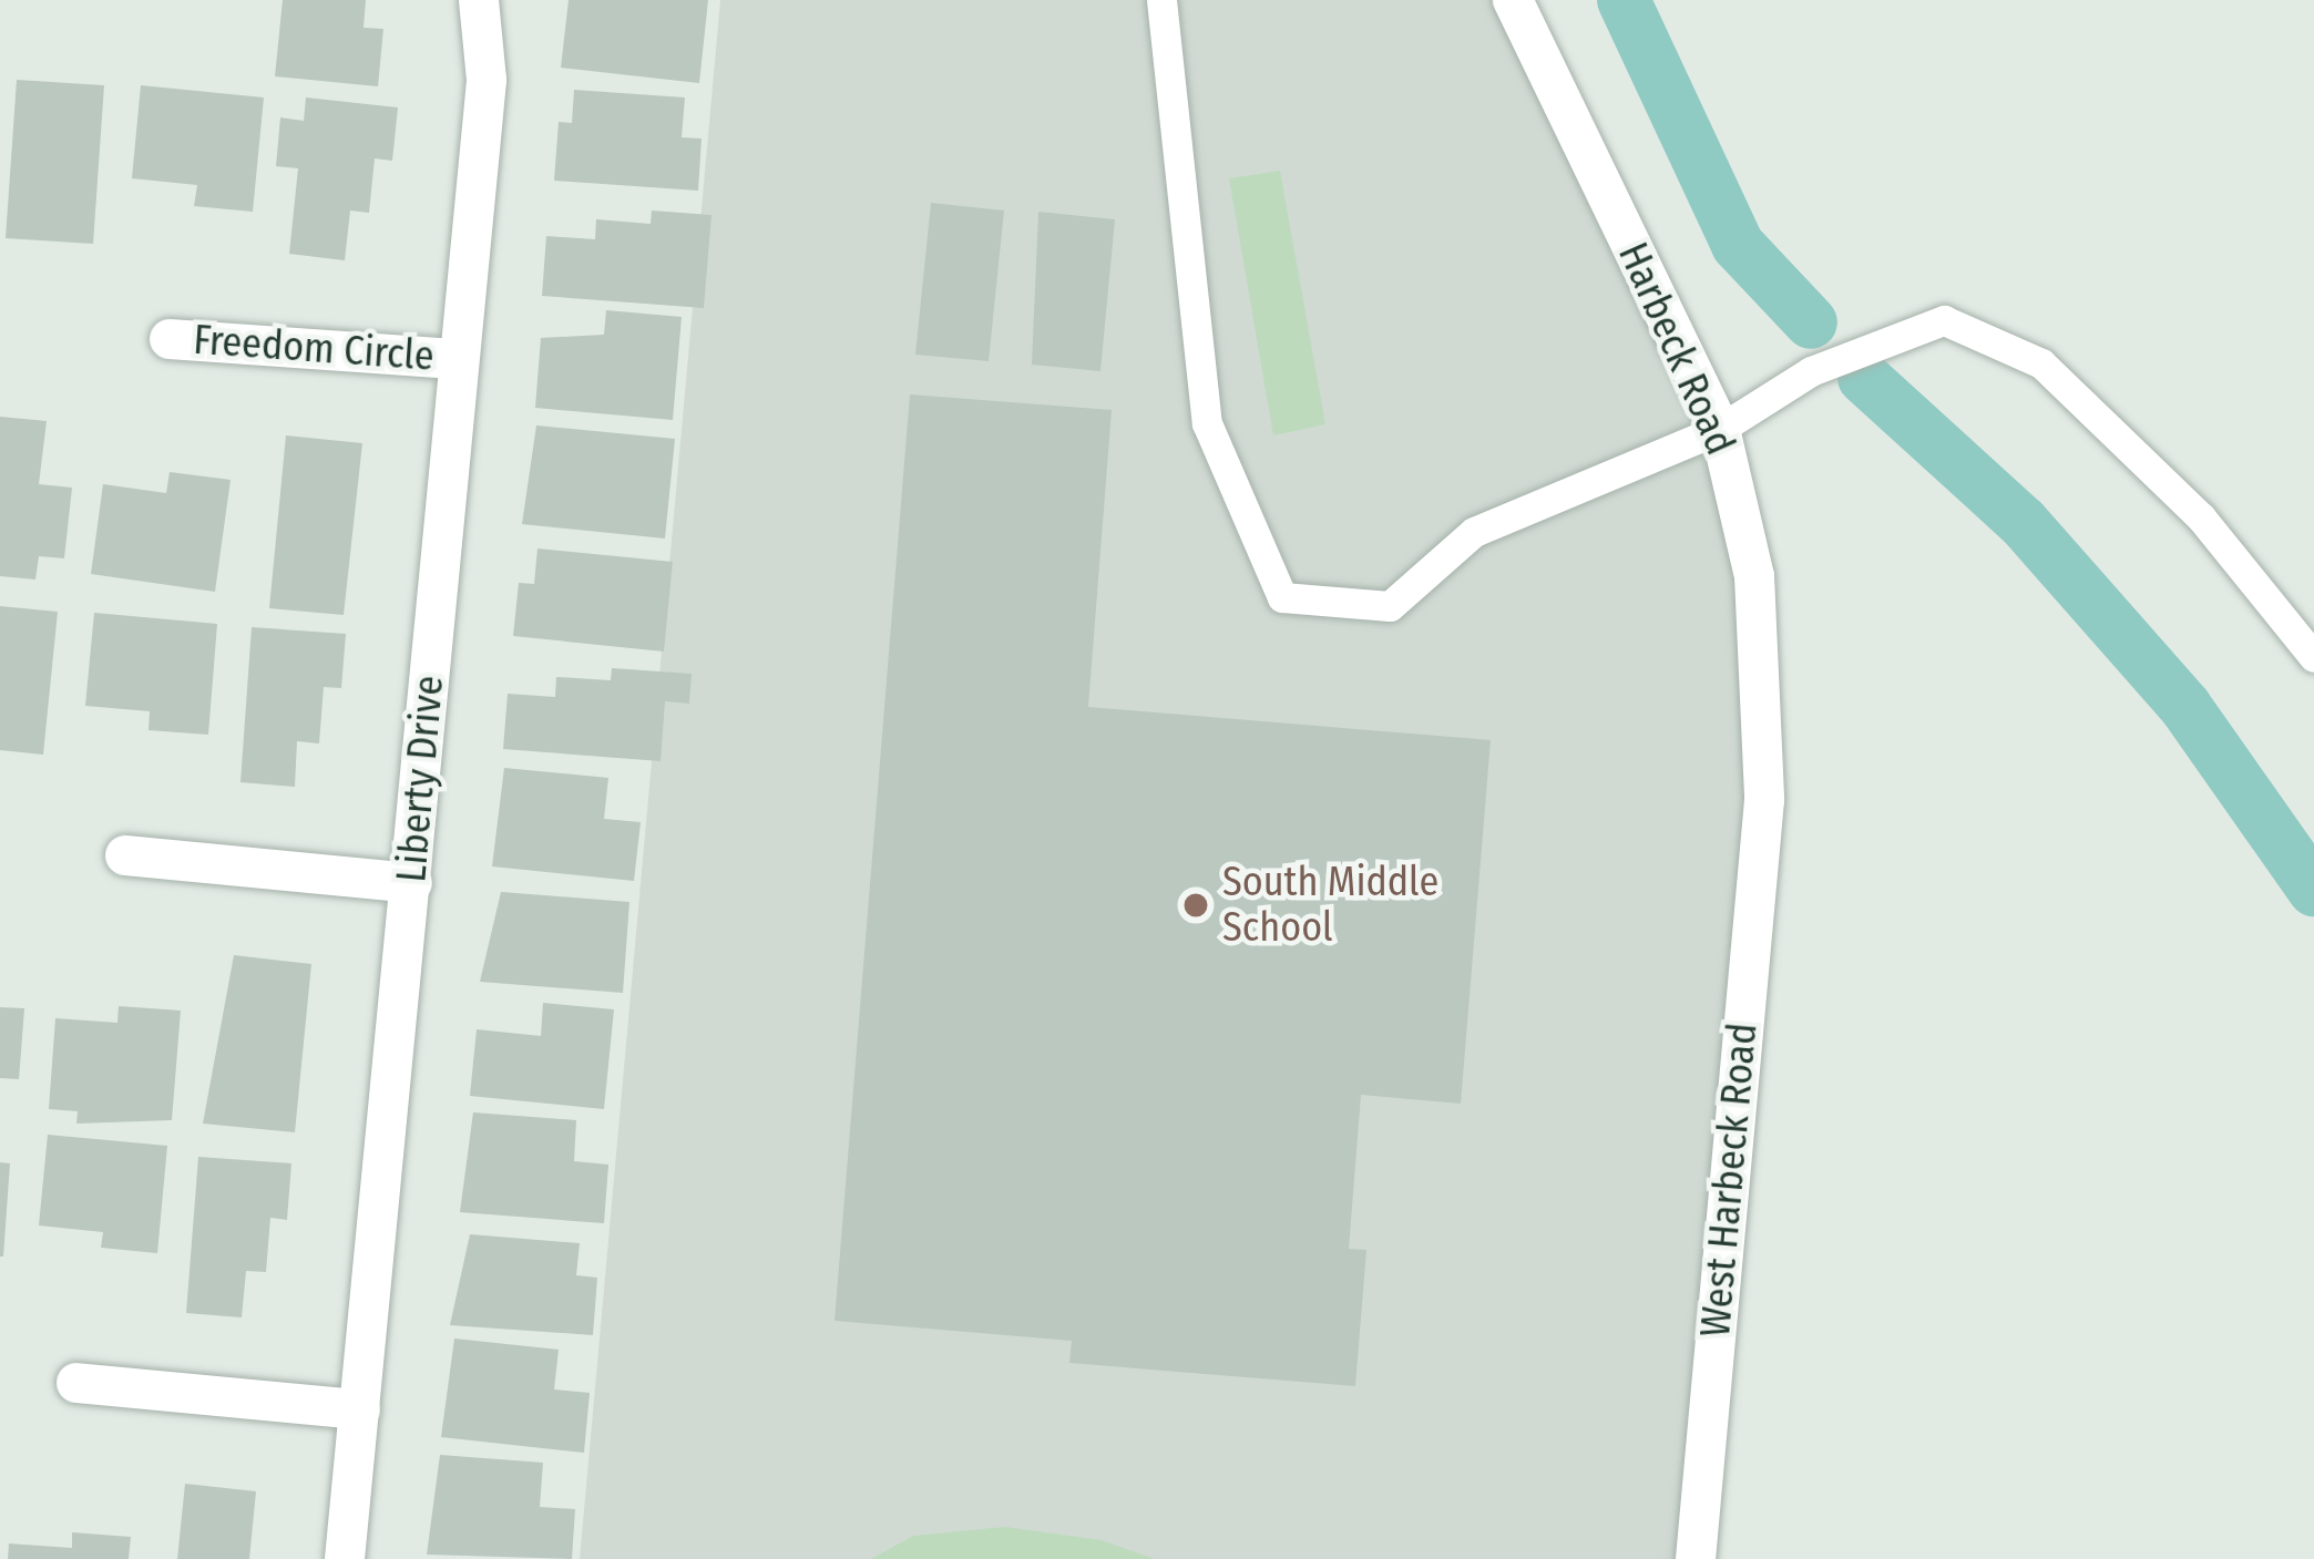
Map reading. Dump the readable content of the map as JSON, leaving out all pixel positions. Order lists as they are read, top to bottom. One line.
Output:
{"streets":{"street":["Freedom Circle","Harbeck Road","Liberty Drive","West Harbeck Road"]},"crossings":[["Freedom Circle","Liberty Drive"],["Harbeck Road","West Harbeck Road"]],"places":["South Middle School"]}
